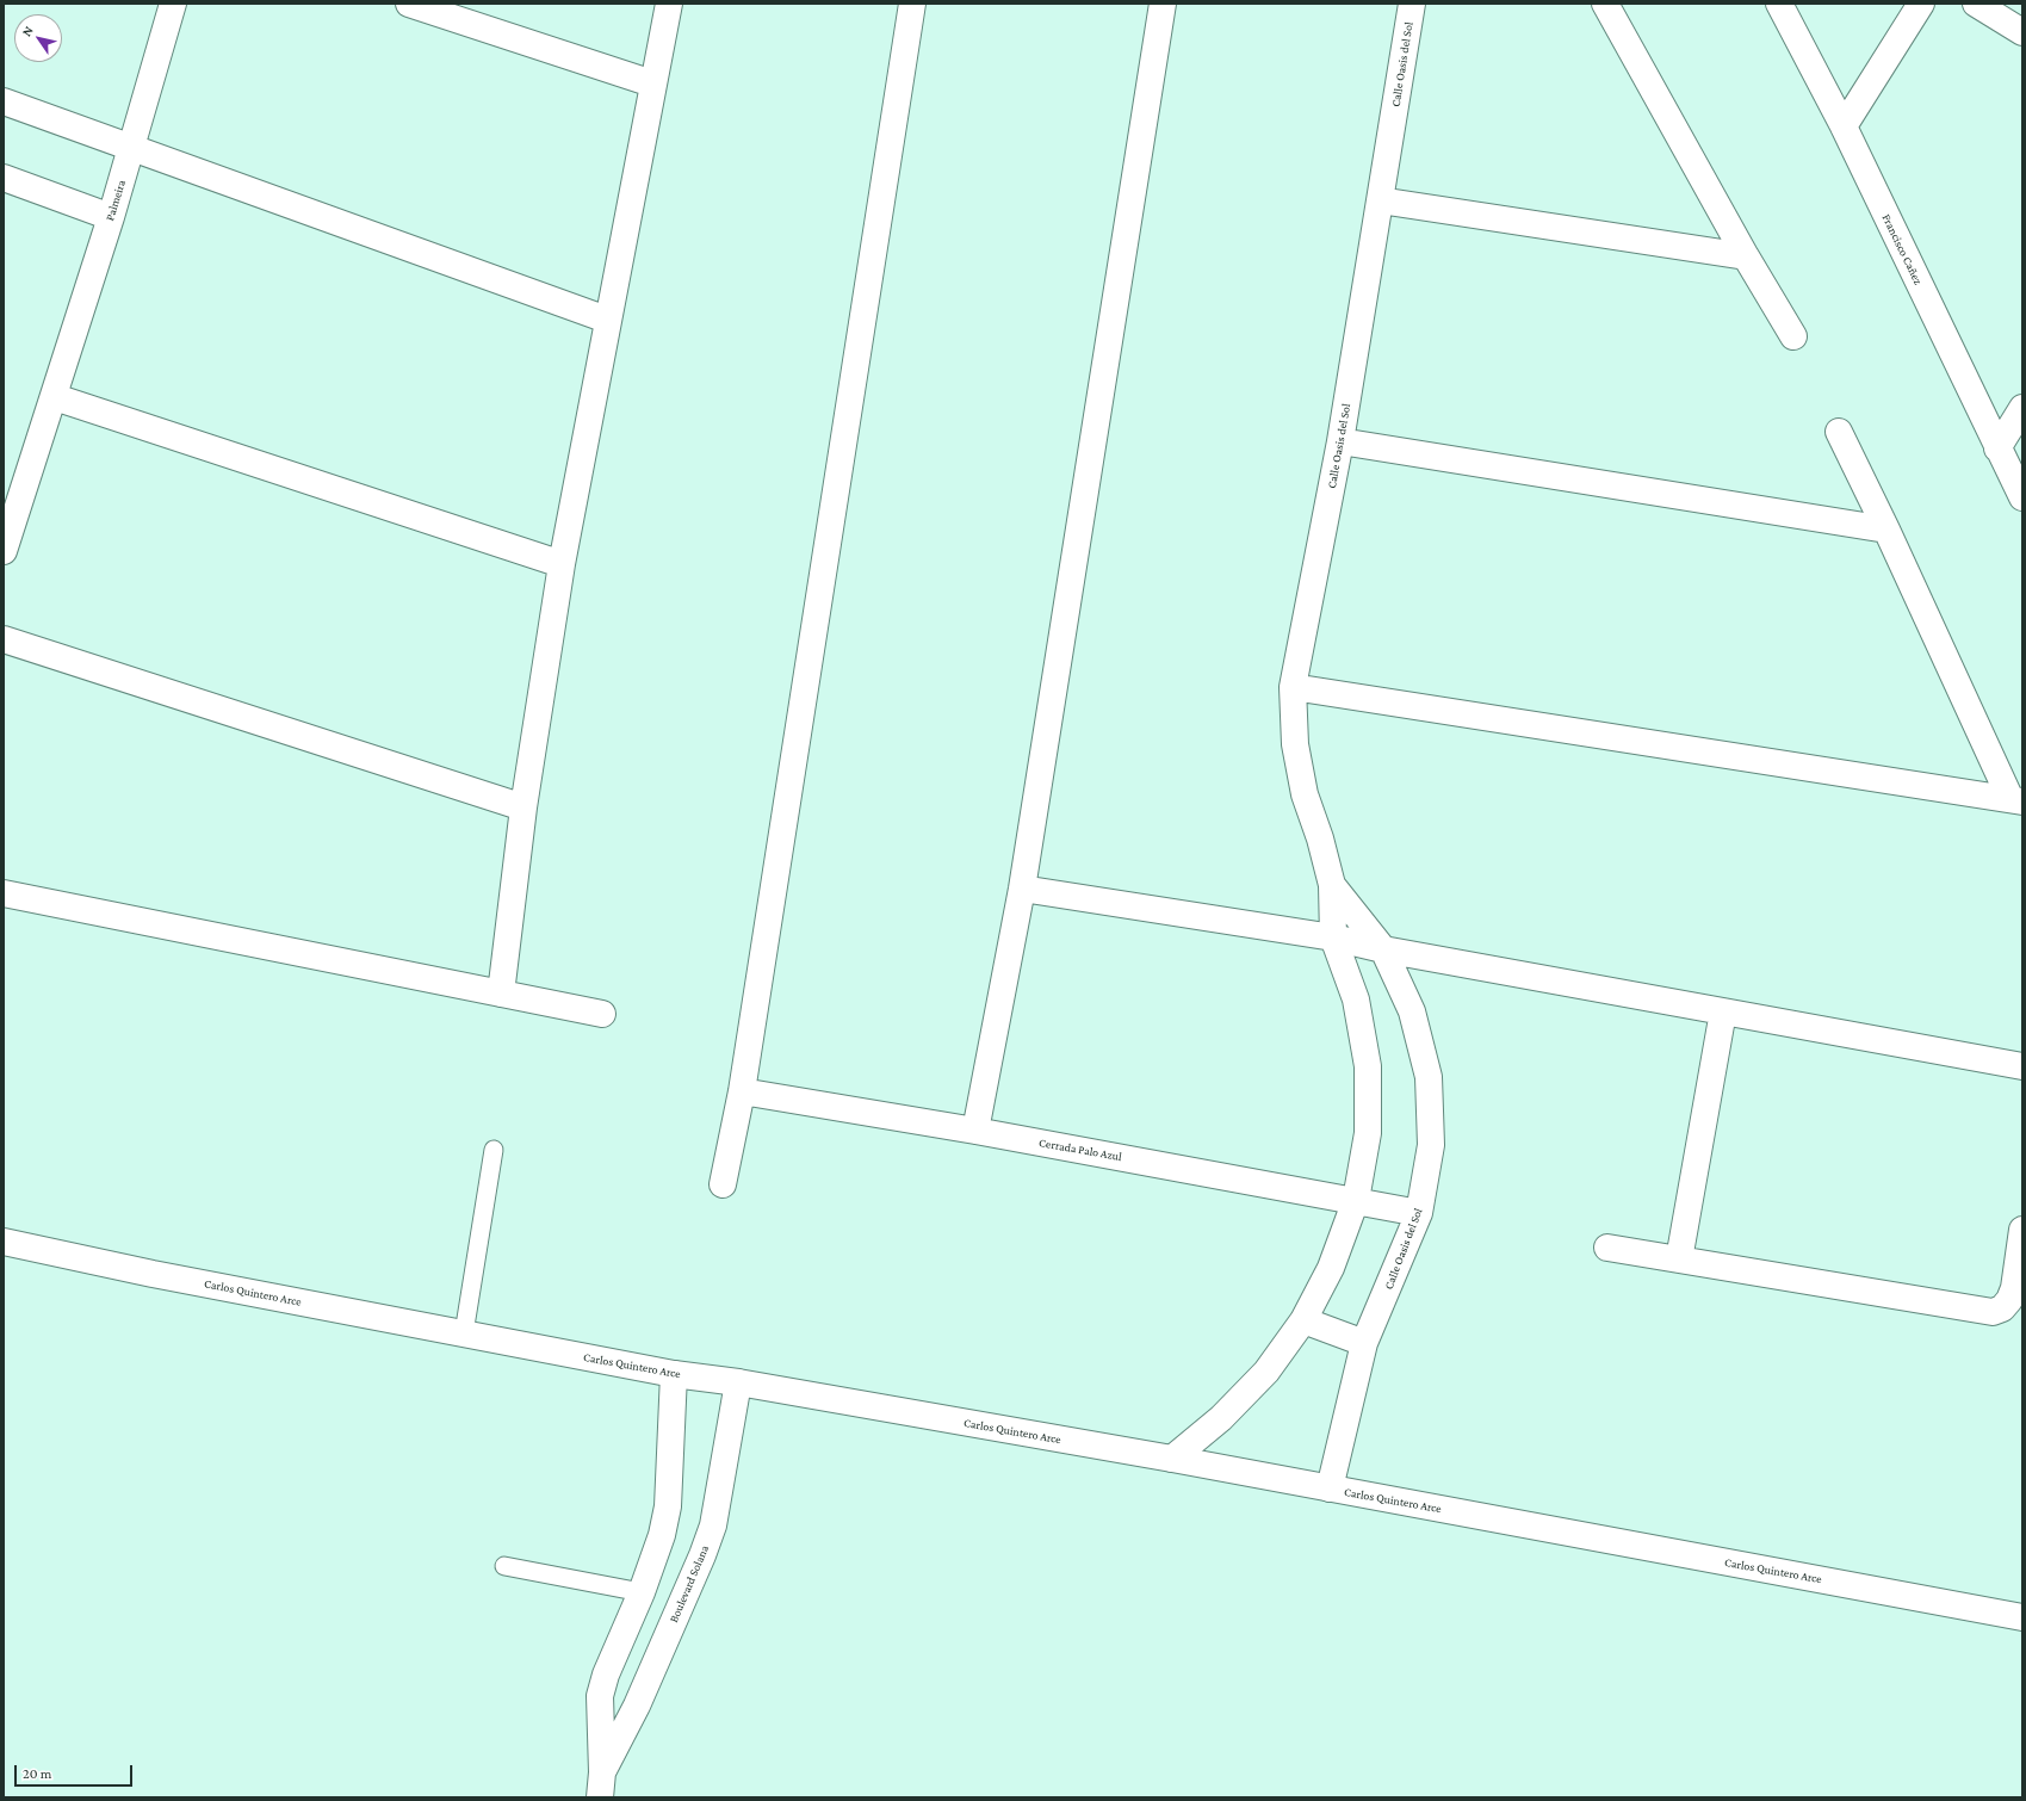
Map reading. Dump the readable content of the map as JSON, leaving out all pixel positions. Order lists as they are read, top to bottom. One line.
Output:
{"streets":{"street":["Calle Oasis del Sol","Palmeira","Francisco Cañez","Cerrada Palo Azul","Carlos Quintero Arce","Boulevard Solana"]},"crossings":[["Calle Oasis del Sol","Cerrada Palo Azul"],["Calle Oasis del Sol","Carlos Quintero Arce"],["Carlos Quintero Arce","Boulevard Solana"]],"scale_bar":"20 m","north":"top left"}
